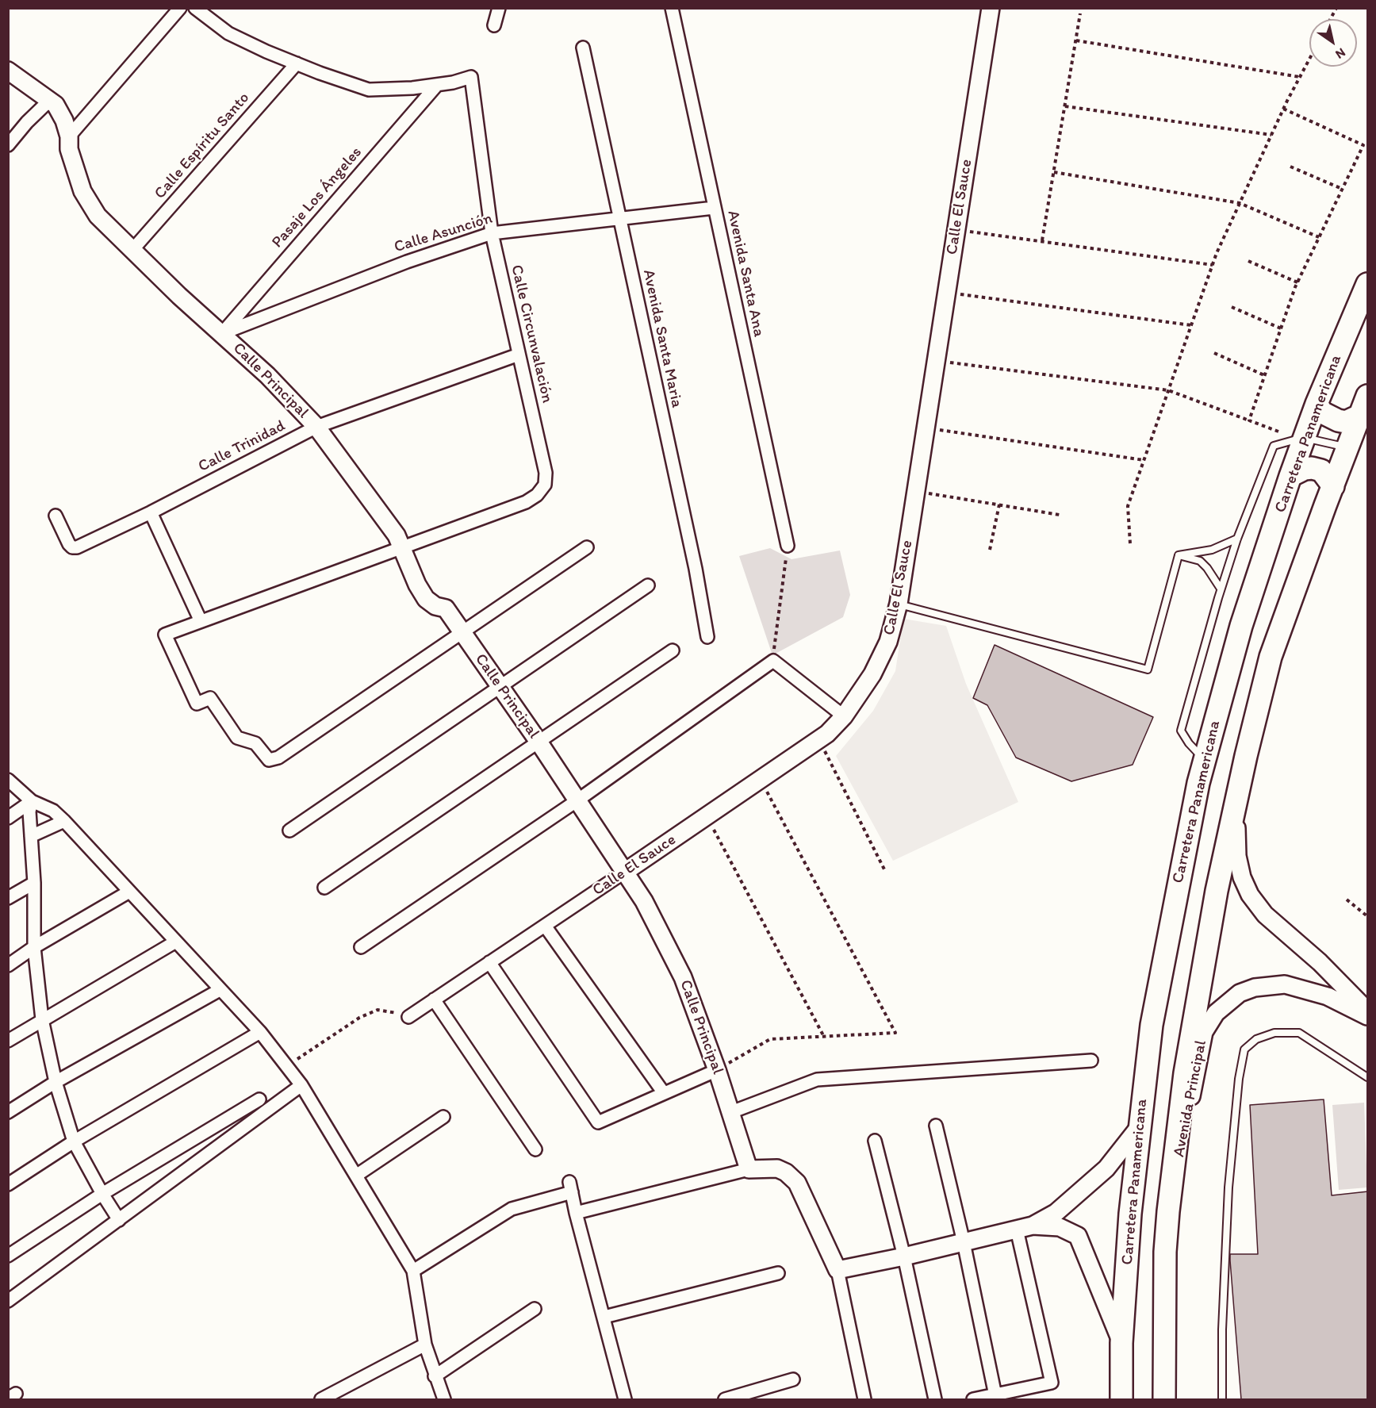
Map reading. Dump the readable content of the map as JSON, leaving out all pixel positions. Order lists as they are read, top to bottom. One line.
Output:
{"streets":{"highway":["Carretera Panamericana"],"street":["Calle Espíritu Santo","Pasaje Los Ángeles","Calle El Sauce","Calle Asunción","Avenida Santa Ana","Calle Circunvalación","Avenida Santa Maria","Calle Principal","Calle Trinidad","Avenida Principal"]},"crossings":[["Calle Espíritu Santo","Calle Circunvalación"],["Calle Espíritu Santo","Calle Principal"],["Pasaje Los Ángeles","Calle Asunción"],["Pasaje Los Ángeles","Calle Circunvalación"],["Pasaje Los Ángeles","Calle Principal"],["Calle El Sauce","Calle Principal"],["Calle Asunción","Avenida Santa Ana"],["Calle Asunción","Calle Circunvalación"],["Calle Asunción","Avenida Santa Maria"],["Calle Asunción","Calle Principal"],["Calle Circunvalación","Calle Principal"],["Calle Circunvalación","Calle Trinidad"],["Calle Principal","Calle Trinidad"]],"north":"bottom right"}
